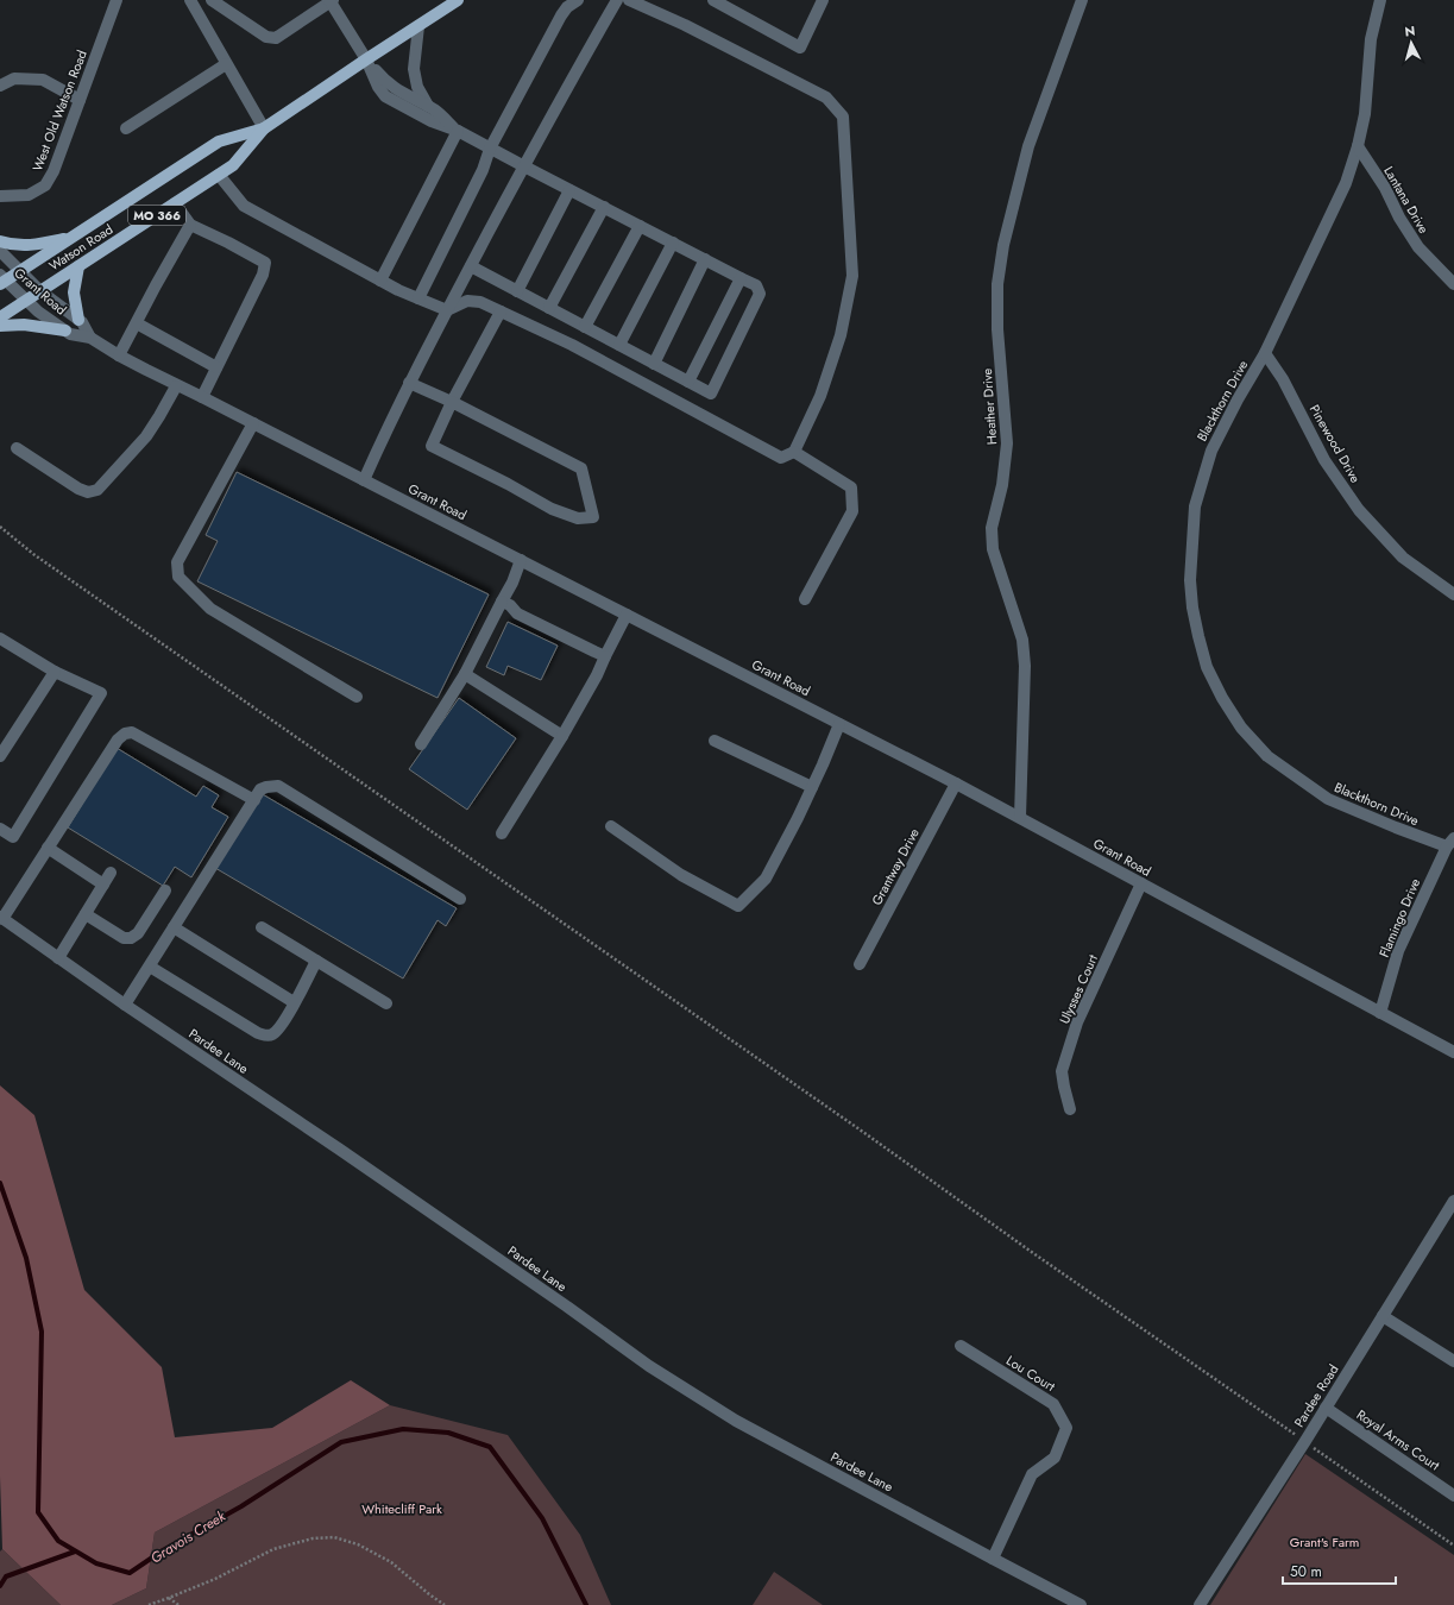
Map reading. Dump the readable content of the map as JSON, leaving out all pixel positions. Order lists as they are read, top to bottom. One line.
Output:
{"streets":{"main road":["MO 366","Watson Road"],"street":["West Old Watson Road","Lantana Drive","Grant Road","Blackthorn Drive","Heather Drive","Pinewood Drive","Grantway Drive","Flamingo Drive","Ulysses Court","Pardee Lane","Lou Court","Pardee Road","Royal Arms Court"]},"crossings":[["Lantana Drive","Blackthorn Drive"],["Watson Road","Grant Road"],["Grant Road","Heather Drive"],["Grant Road","Grantway Drive"],["Grant Road","Flamingo Drive"],["Grant Road","Ulysses Court"],["Blackthorn Drive","Pinewood Drive"],["Blackthorn Drive","Flamingo Drive"],["Pardee Lane","Lou Court"],["Pardee Road","Royal Arms Court"]],"water":["Gravois Creek"],"parks":["Whitecliff Park","Grant's Farm"],"scale_bar":"50 m","north":"top"}
